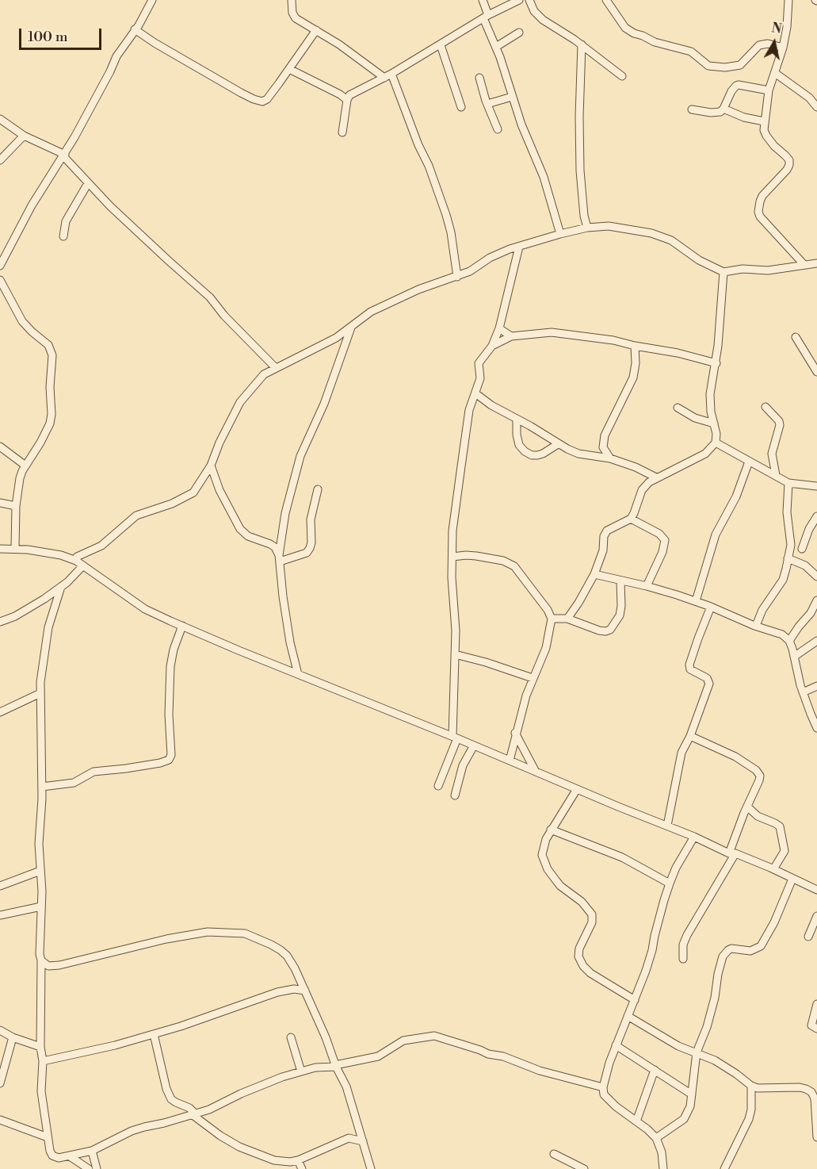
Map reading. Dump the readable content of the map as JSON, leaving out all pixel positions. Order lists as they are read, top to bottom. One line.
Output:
{"scale_bar":"100 m","north":"top"}
